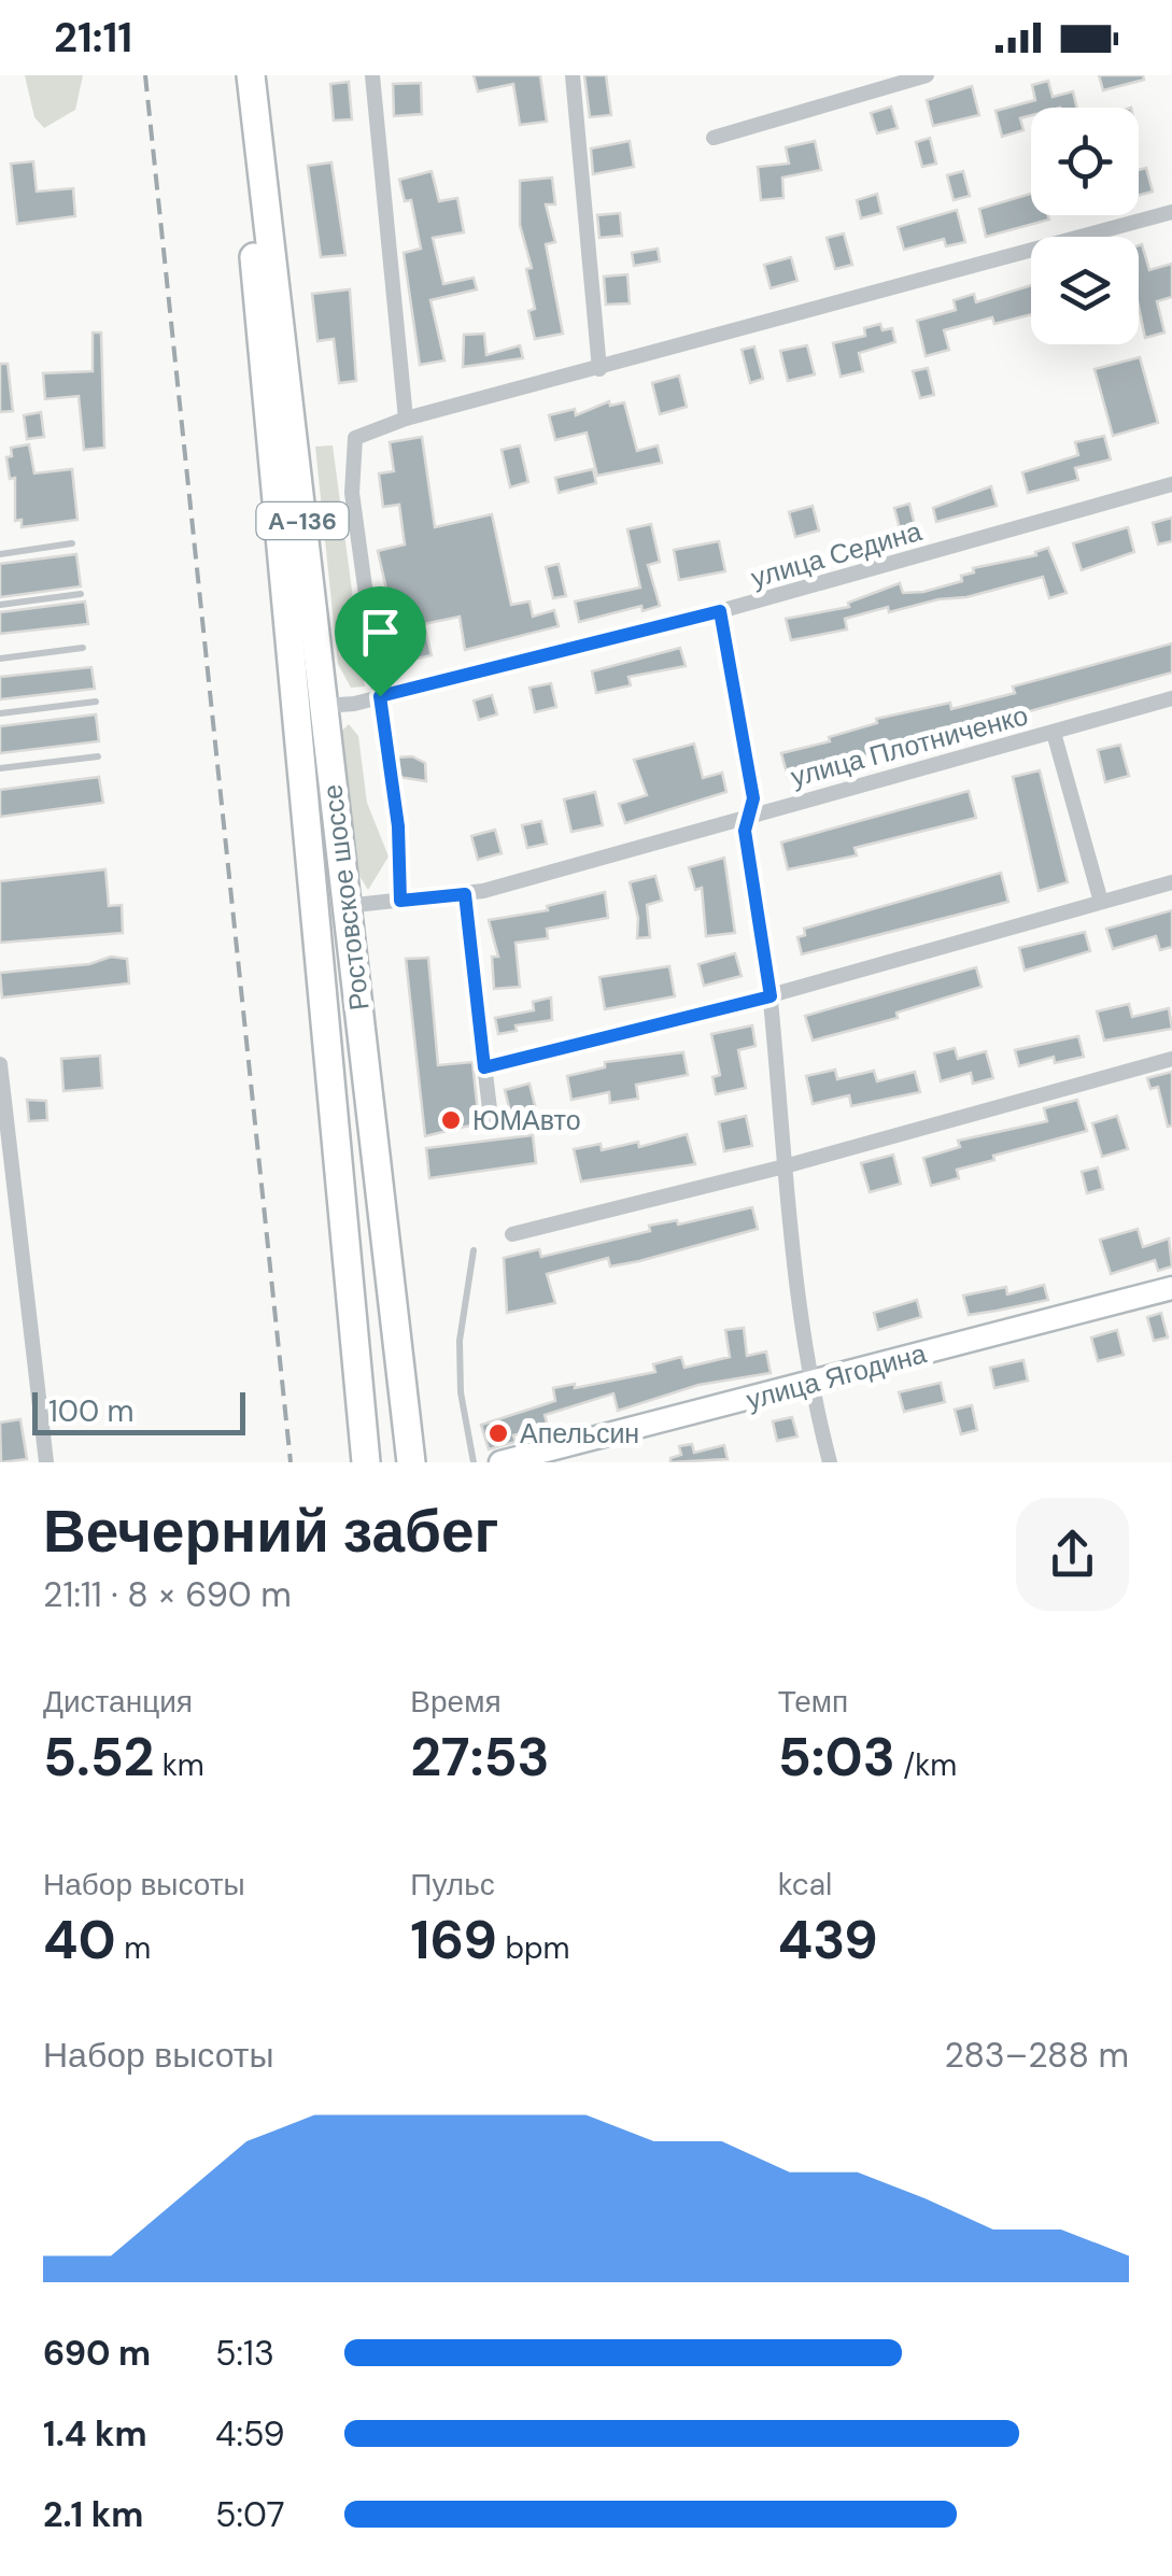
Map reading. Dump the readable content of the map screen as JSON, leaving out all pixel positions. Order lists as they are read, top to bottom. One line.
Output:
{"streets":{"highway":["А-136","Ростовское шоссе"],"street":["улица Седина","улица Плотниченко","улица Ягодина"]},"crossings":[["улица Седина","Ростовское шоссе"],["улица Плотниченко","Ростовское шоссе"]],"places":["ЮМАвто","Апельсин"],"scale_bar":"100 m","page":{"status":"21:11","scale":"100 m","heading":["Вечерний забег","21:11 · 8 × 690 m"],"stats":[["Дистанция","5.52 km"],["Время","27:53"],["Темп","5:03 /km"],["Набор высоты","40 m"],["Пульс","169 bpm"],["kcal","439"]],"chart":["Набор высоты","283–288 m"],"list":[{"name":"690 m","note":"5:13"},{"name":"1.4 km","note":"4:59"},{"name":"2.1 km","note":"5:07"}]}}
